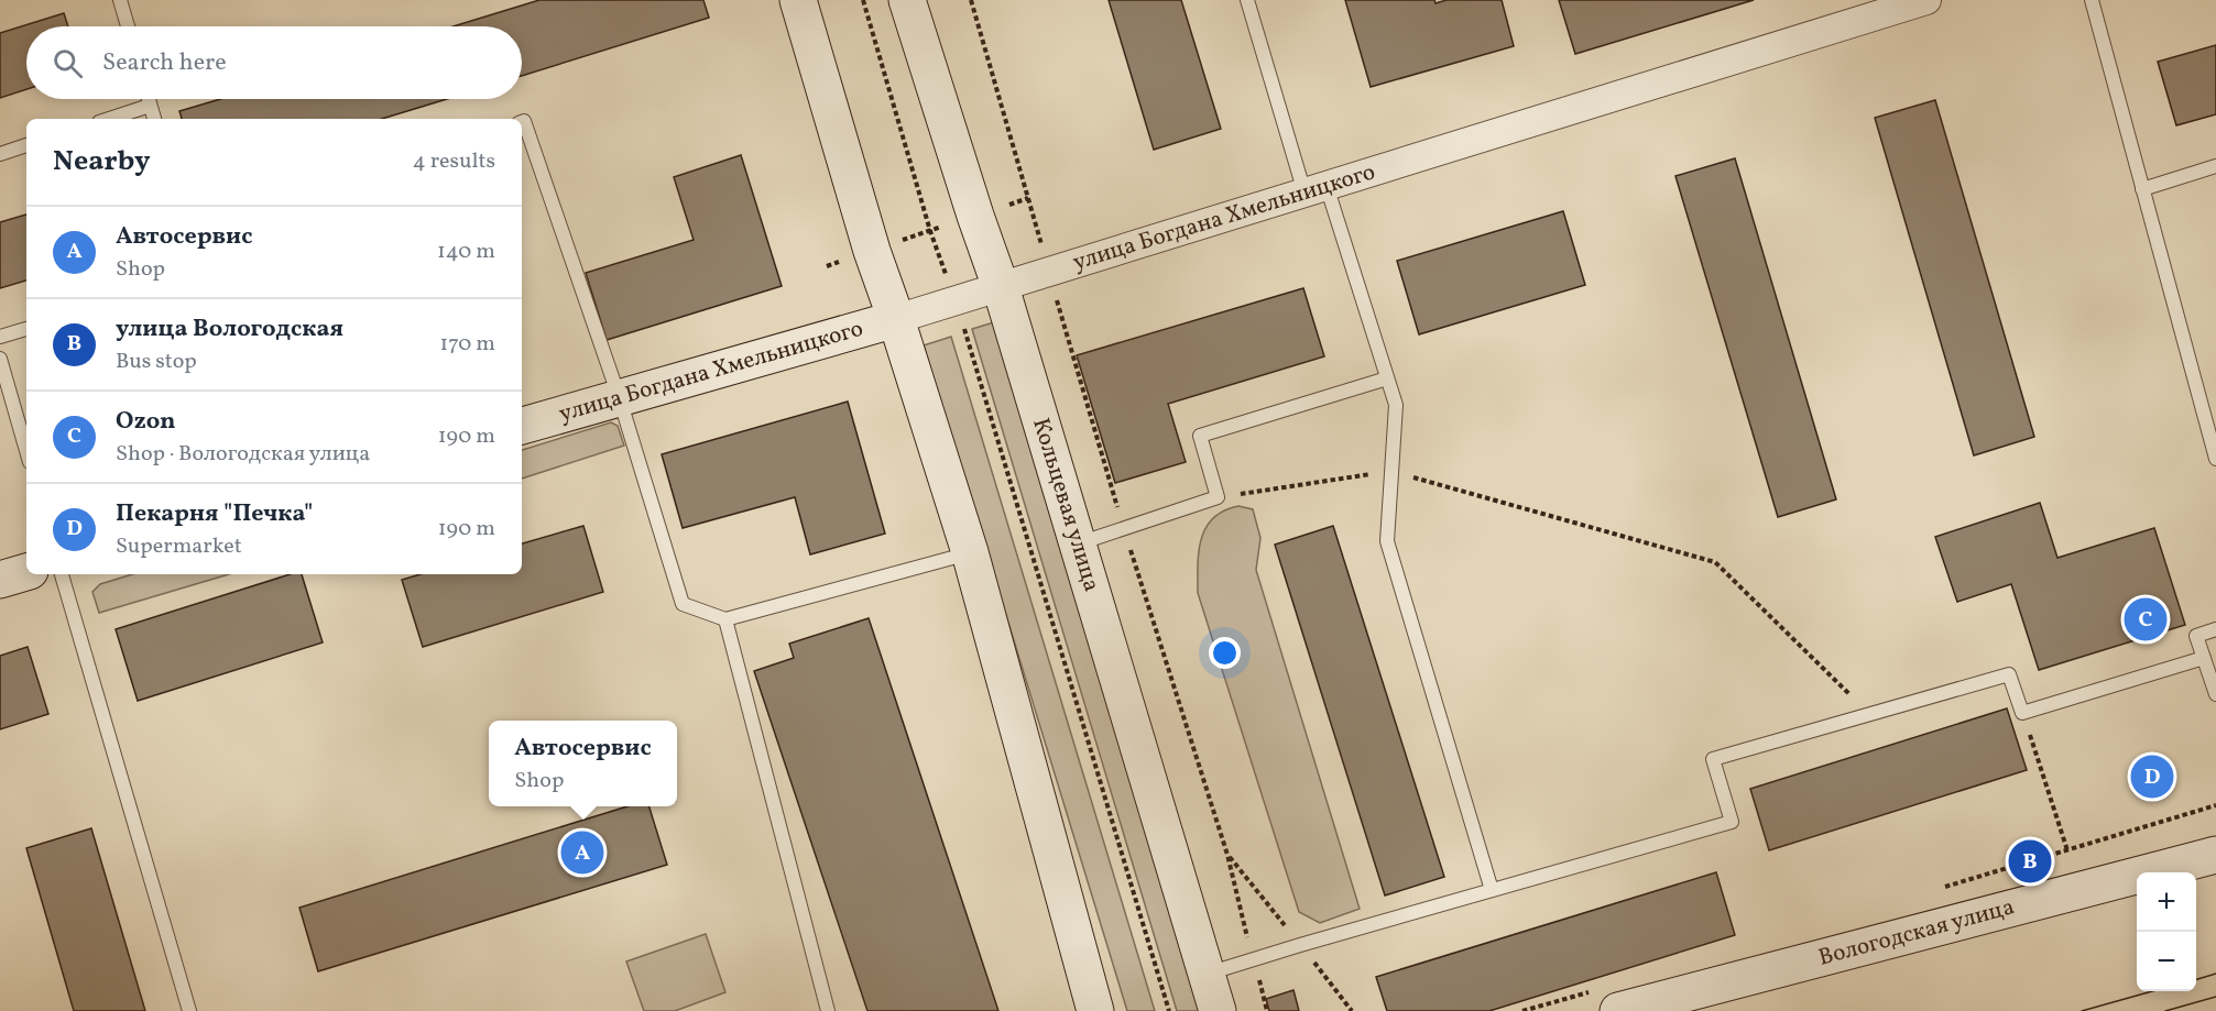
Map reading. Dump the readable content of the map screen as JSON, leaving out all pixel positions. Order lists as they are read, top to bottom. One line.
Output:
{"streets":{"main road":["улица Богдана Хмельницкого","Кольцевая улица","Вологодская улица"]},"crossings":[["улица Богдана Хмельницкого","Кольцевая улица"]],"page":{"search":"Search here","heading":["Nearby","4 results"],"list":[{"mark":"A","name":"Автосервис","note":"Shop","value":"140 m"},{"mark":"B","name":"улица Вологодская","note":"Bus stop","value":"170 m"},{"mark":"C","name":"Ozon","note":"Shop · Вологодская улица","value":"190 m"},{"mark":"D","name":"Пекарня \"Печка\"","note":"Supermarket","value":"190 m"}],"pins":["C","D","A","B"],"popup":["Автосервис","Shop"],"map_buttons":["+","−"]}}
